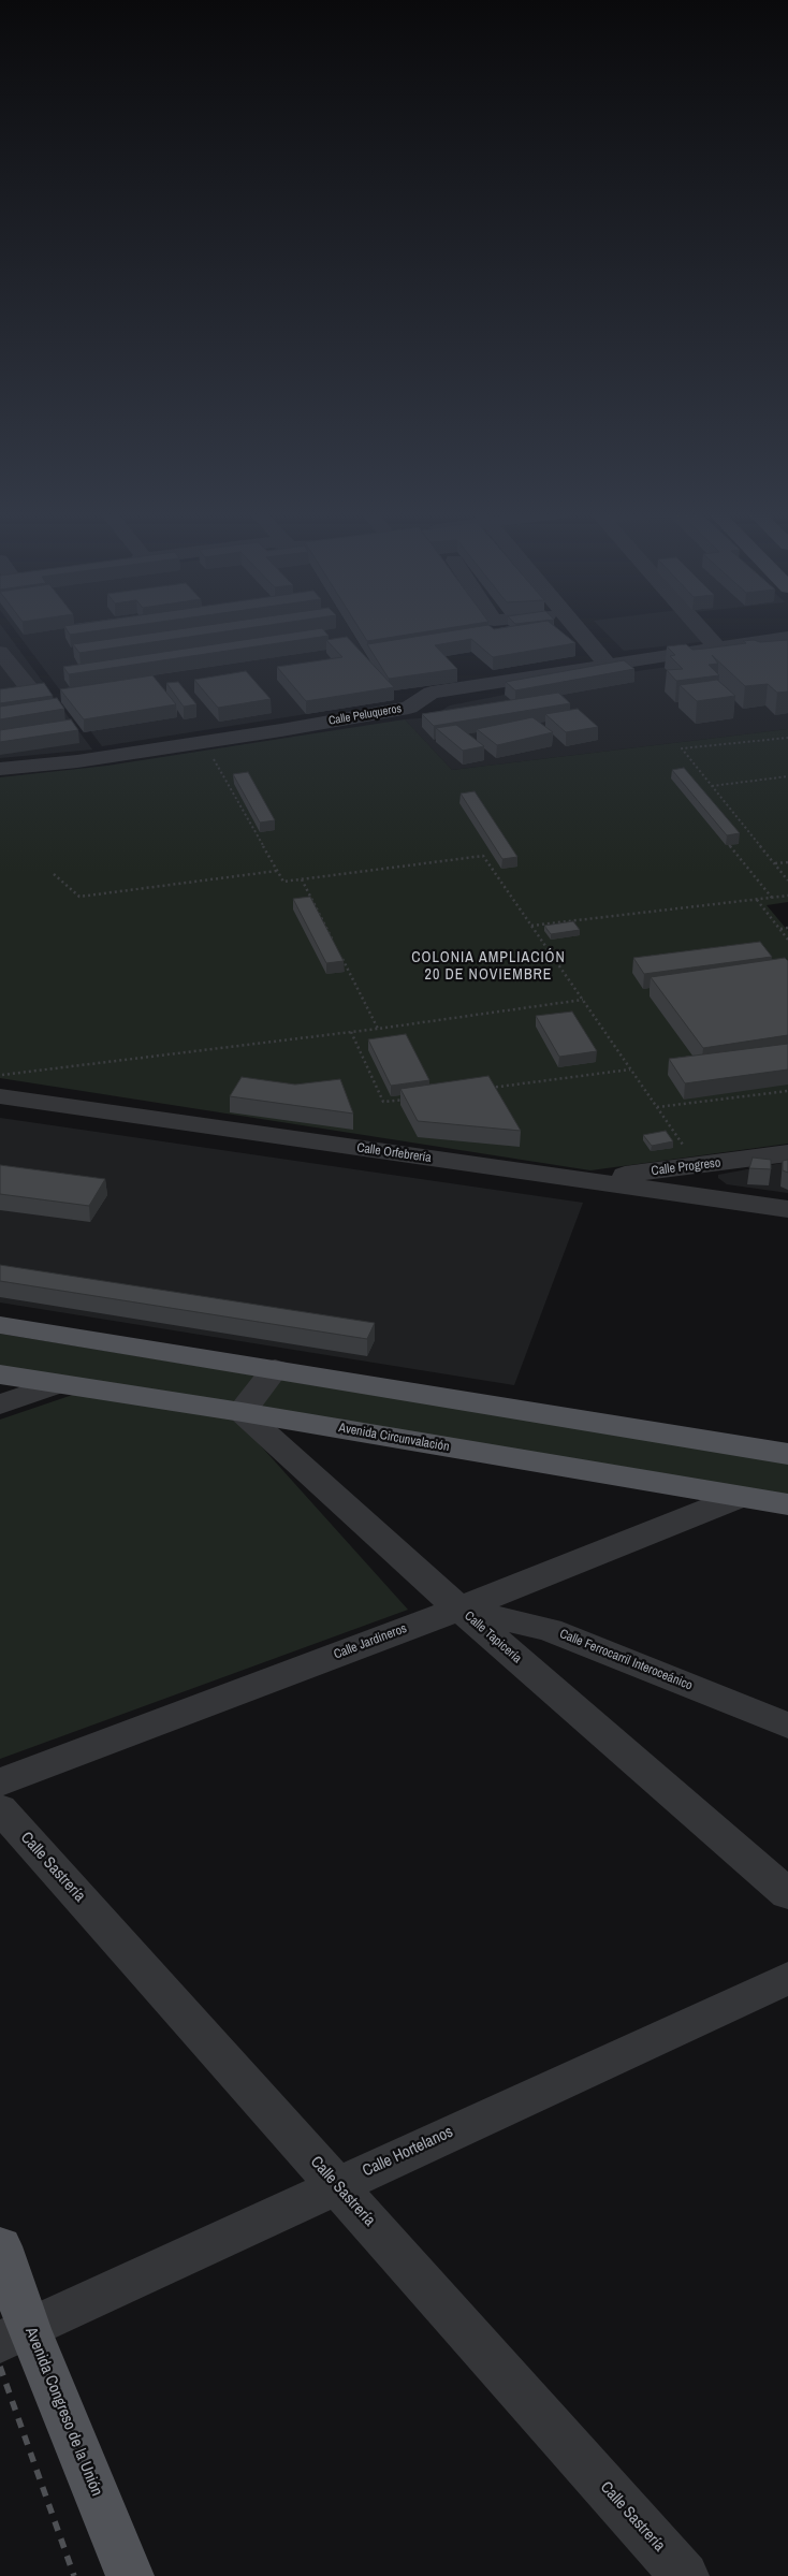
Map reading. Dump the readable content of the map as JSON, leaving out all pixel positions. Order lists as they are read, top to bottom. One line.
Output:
{"streets":{"main road":["Avenida Circunvalación","Avenida Congreso de la Unión"],"street":["Calle Peluqueros","Calle Orfebrería","Calle Progreso","Calle Tapicería","Calle Jardineros","Calle Ferrocarril Interoceánico","Calle Sastrería","Calle Hortelanos"]},"crossings":[["Calle Orfebrería","Calle Progreso"],["Avenida Circunvalación","Calle Tapicería"],["Avenida Circunvalación","Calle Jardineros"],["Calle Tapicería","Calle Jardineros"],["Calle Tapicería","Calle Ferrocarril Interoceánico"],["Calle Jardineros","Calle Ferrocarril Interoceánico"],["Calle Sastrería","Calle Hortelanos"],["Calle Hortelanos","Avenida Congreso de la Unión"]],"districts":["COLONIA AMPLIACIÓN 20 DE NOVIEMBRE"]}
